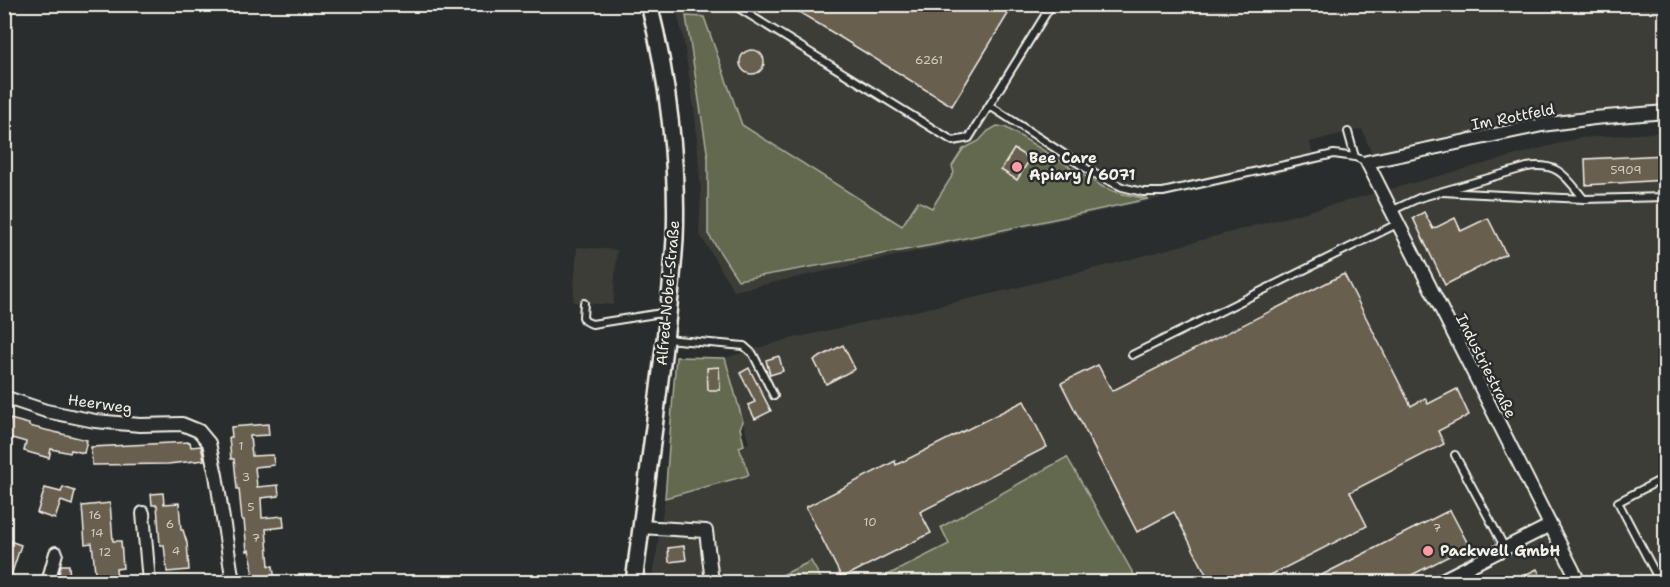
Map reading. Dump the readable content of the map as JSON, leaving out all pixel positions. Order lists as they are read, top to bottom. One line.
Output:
{"streets":{"street":["Im Rottfeld","Alfred-Nobel-Straße","Industriestraße","Heerweg"]},"crossings":[["Im Rottfeld","Industriestraße"]],"places":["Bee Care Apiary / 6071","Packwell GmbH"],"house_numbers":["6261","5909","1","3","5","16","10","6","7","14","7","4","12"]}
